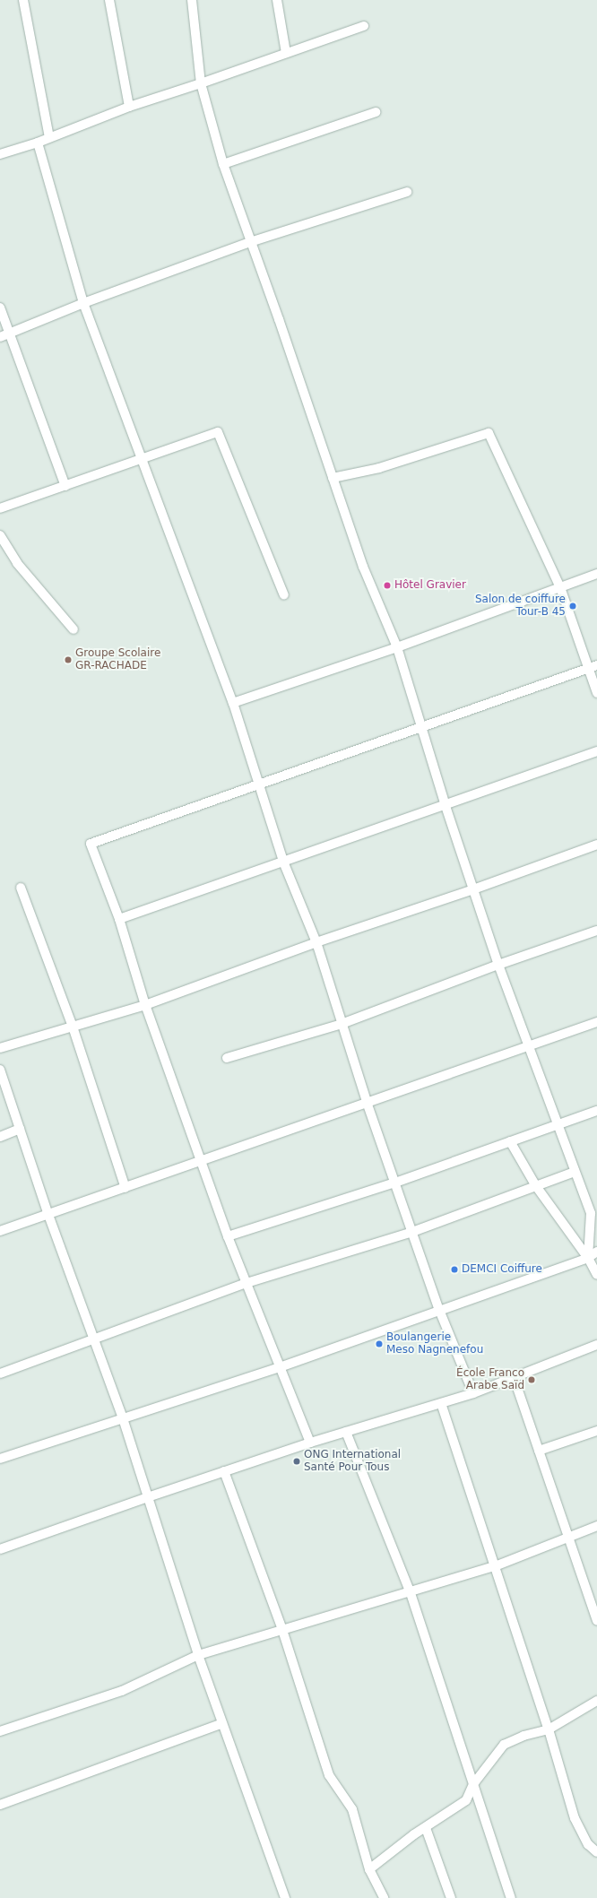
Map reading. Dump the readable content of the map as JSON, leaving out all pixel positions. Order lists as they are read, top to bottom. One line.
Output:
{"places":["Hôtel Gravier","Salon de coiffure Tour-B 45","Groupe Scolaire GR-RACHADE","DEMCI Coiffure","Boulangerie Meso Nagnenefou","École Franco Arabe Saïd","ONG International Santé Pour Tous"]}
